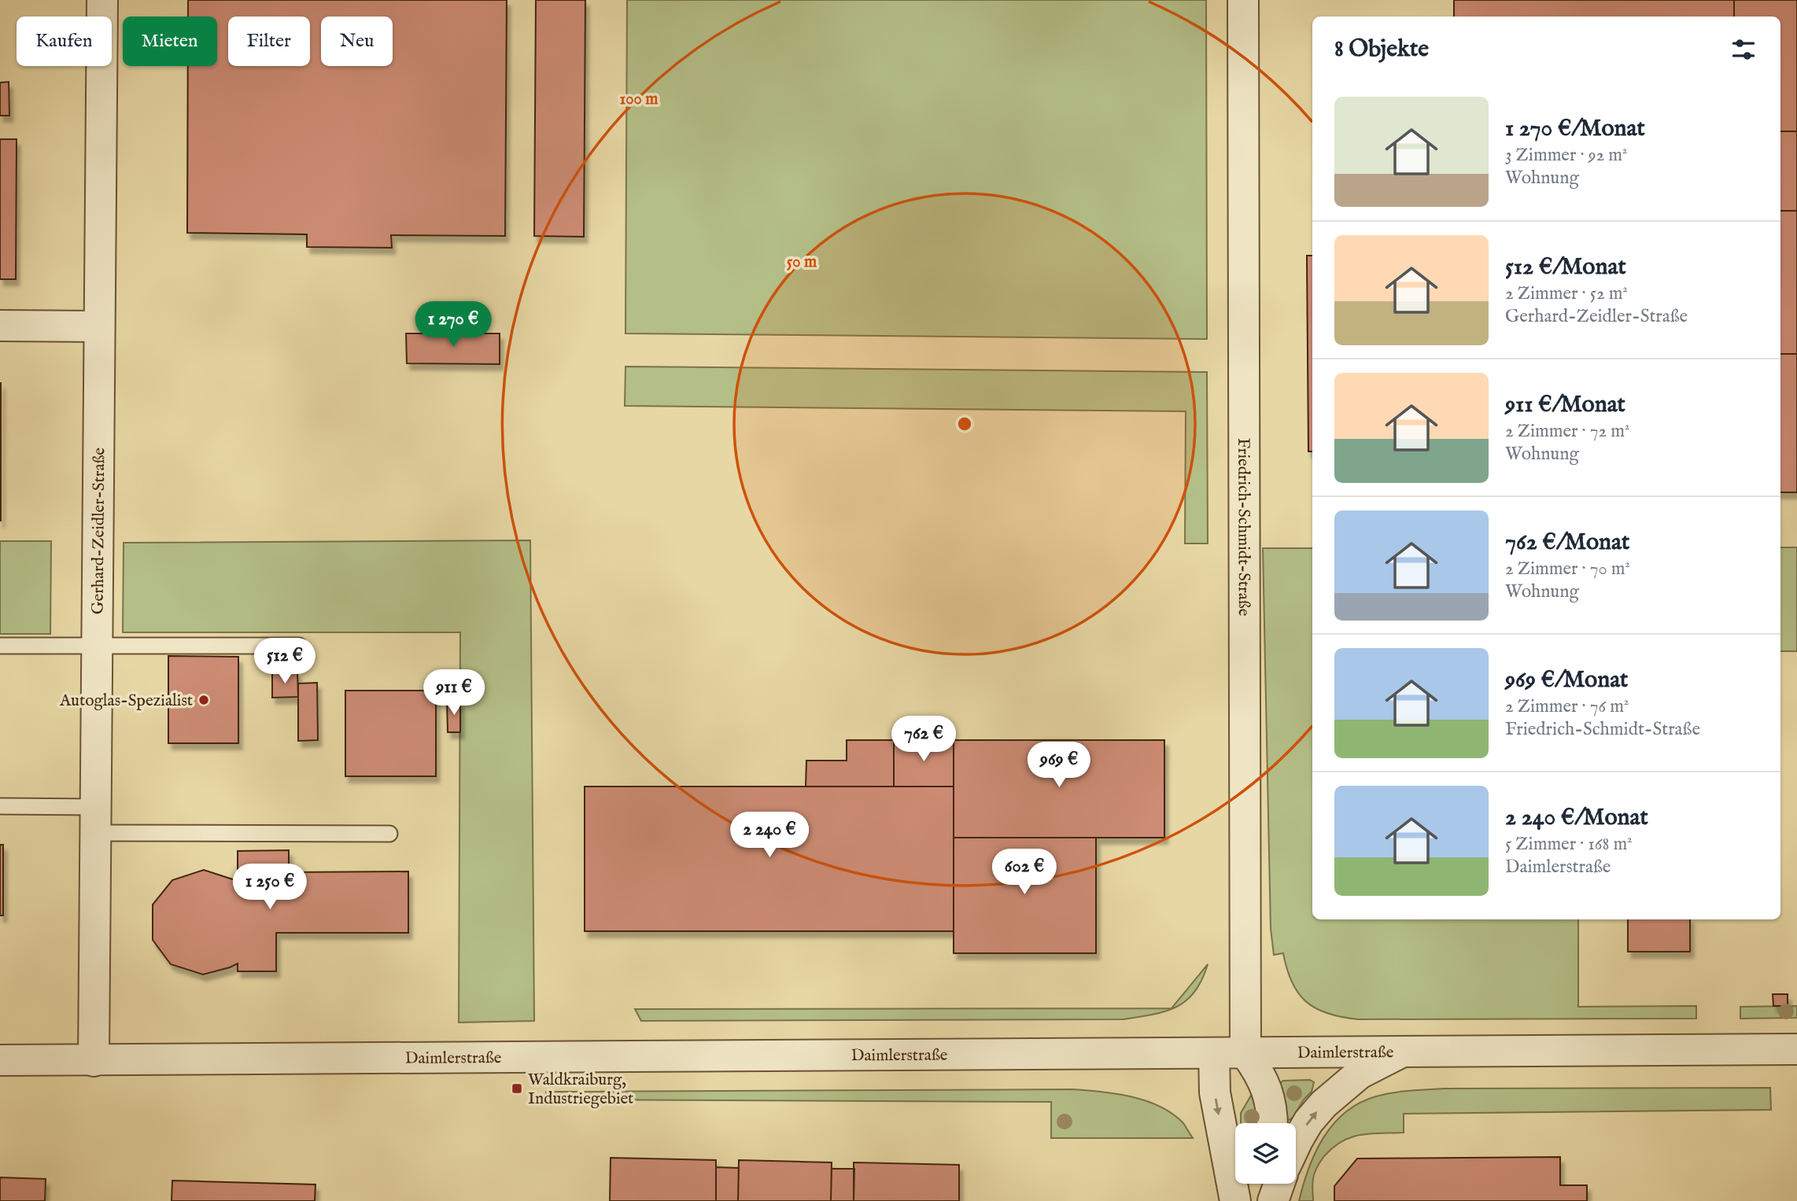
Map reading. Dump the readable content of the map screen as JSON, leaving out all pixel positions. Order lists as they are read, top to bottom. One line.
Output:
{"streets":{"street":["Friedrich-Schmidt-Straße","Gerhard-Zeidler-Straße","Daimlerstraße"]},"crossings":[["Friedrich-Schmidt-Straße","Daimlerstraße"],["Gerhard-Zeidler-Straße","Daimlerstraße"]],"places":{"other":["Autoglas-Spezialist"],"transit":["Waldkraiburg, Industriegebiet"]},"page":{"chip":["Kaufen","Mieten","Filter","Neu"],"heading":"8 Objekte","list":[{"name":"1 270 €/Monat","note":"3 Zimmer · 92 m² · Wohnung"},{"name":"512 €/Monat","note":"2 Zimmer · 52 m² · Gerhard-Zeidler-Straße"},{"name":"911 €/Monat","note":"2 Zimmer · 72 m² · Wohnung"},{"name":"762 €/Monat","note":"2 Zimmer · 70 m² · Wohnung"},{"name":"969 €/Monat","note":"2 Zimmer · 76 m² · Friedrich-Schmidt-Straße"},{"name":"2 240 €/Monat","note":"5 Zimmer · 168 m² · Daimlerstraße"}],"price":["1 270 €","512 €","911 €","762 €","969 €","2 240 €","602 €","1 250 €"]},"rings":["100 m","50 m"]}
